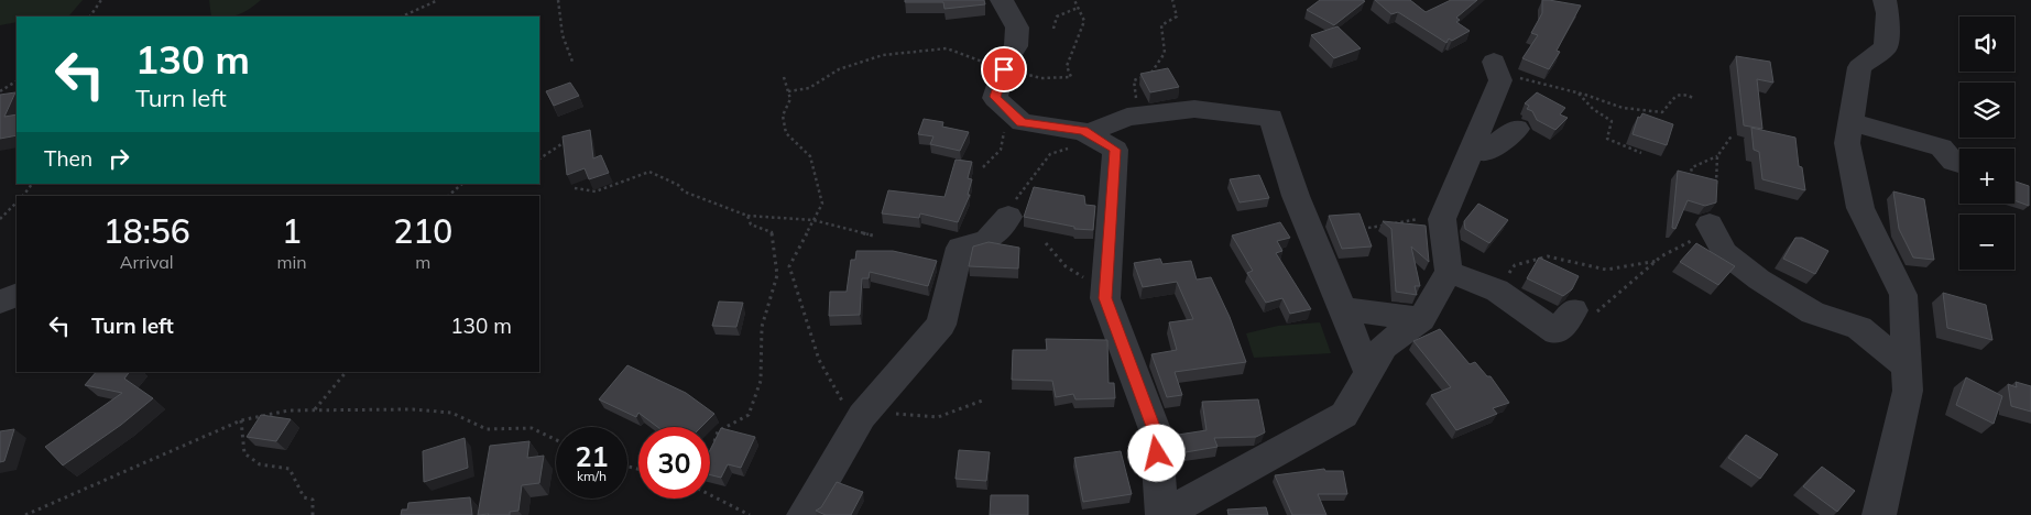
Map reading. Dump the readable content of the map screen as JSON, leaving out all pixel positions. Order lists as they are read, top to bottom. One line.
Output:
{"page":{"map_buttons":["+","−"],"turn":["130 m","Turn left"],"then":"Then","eta":["18:56","Arrival","1","min","210","m"],"list":[{"name":"Turn left","value":"130 m"}],"speed":"21 km/h","limit":"30"}}
